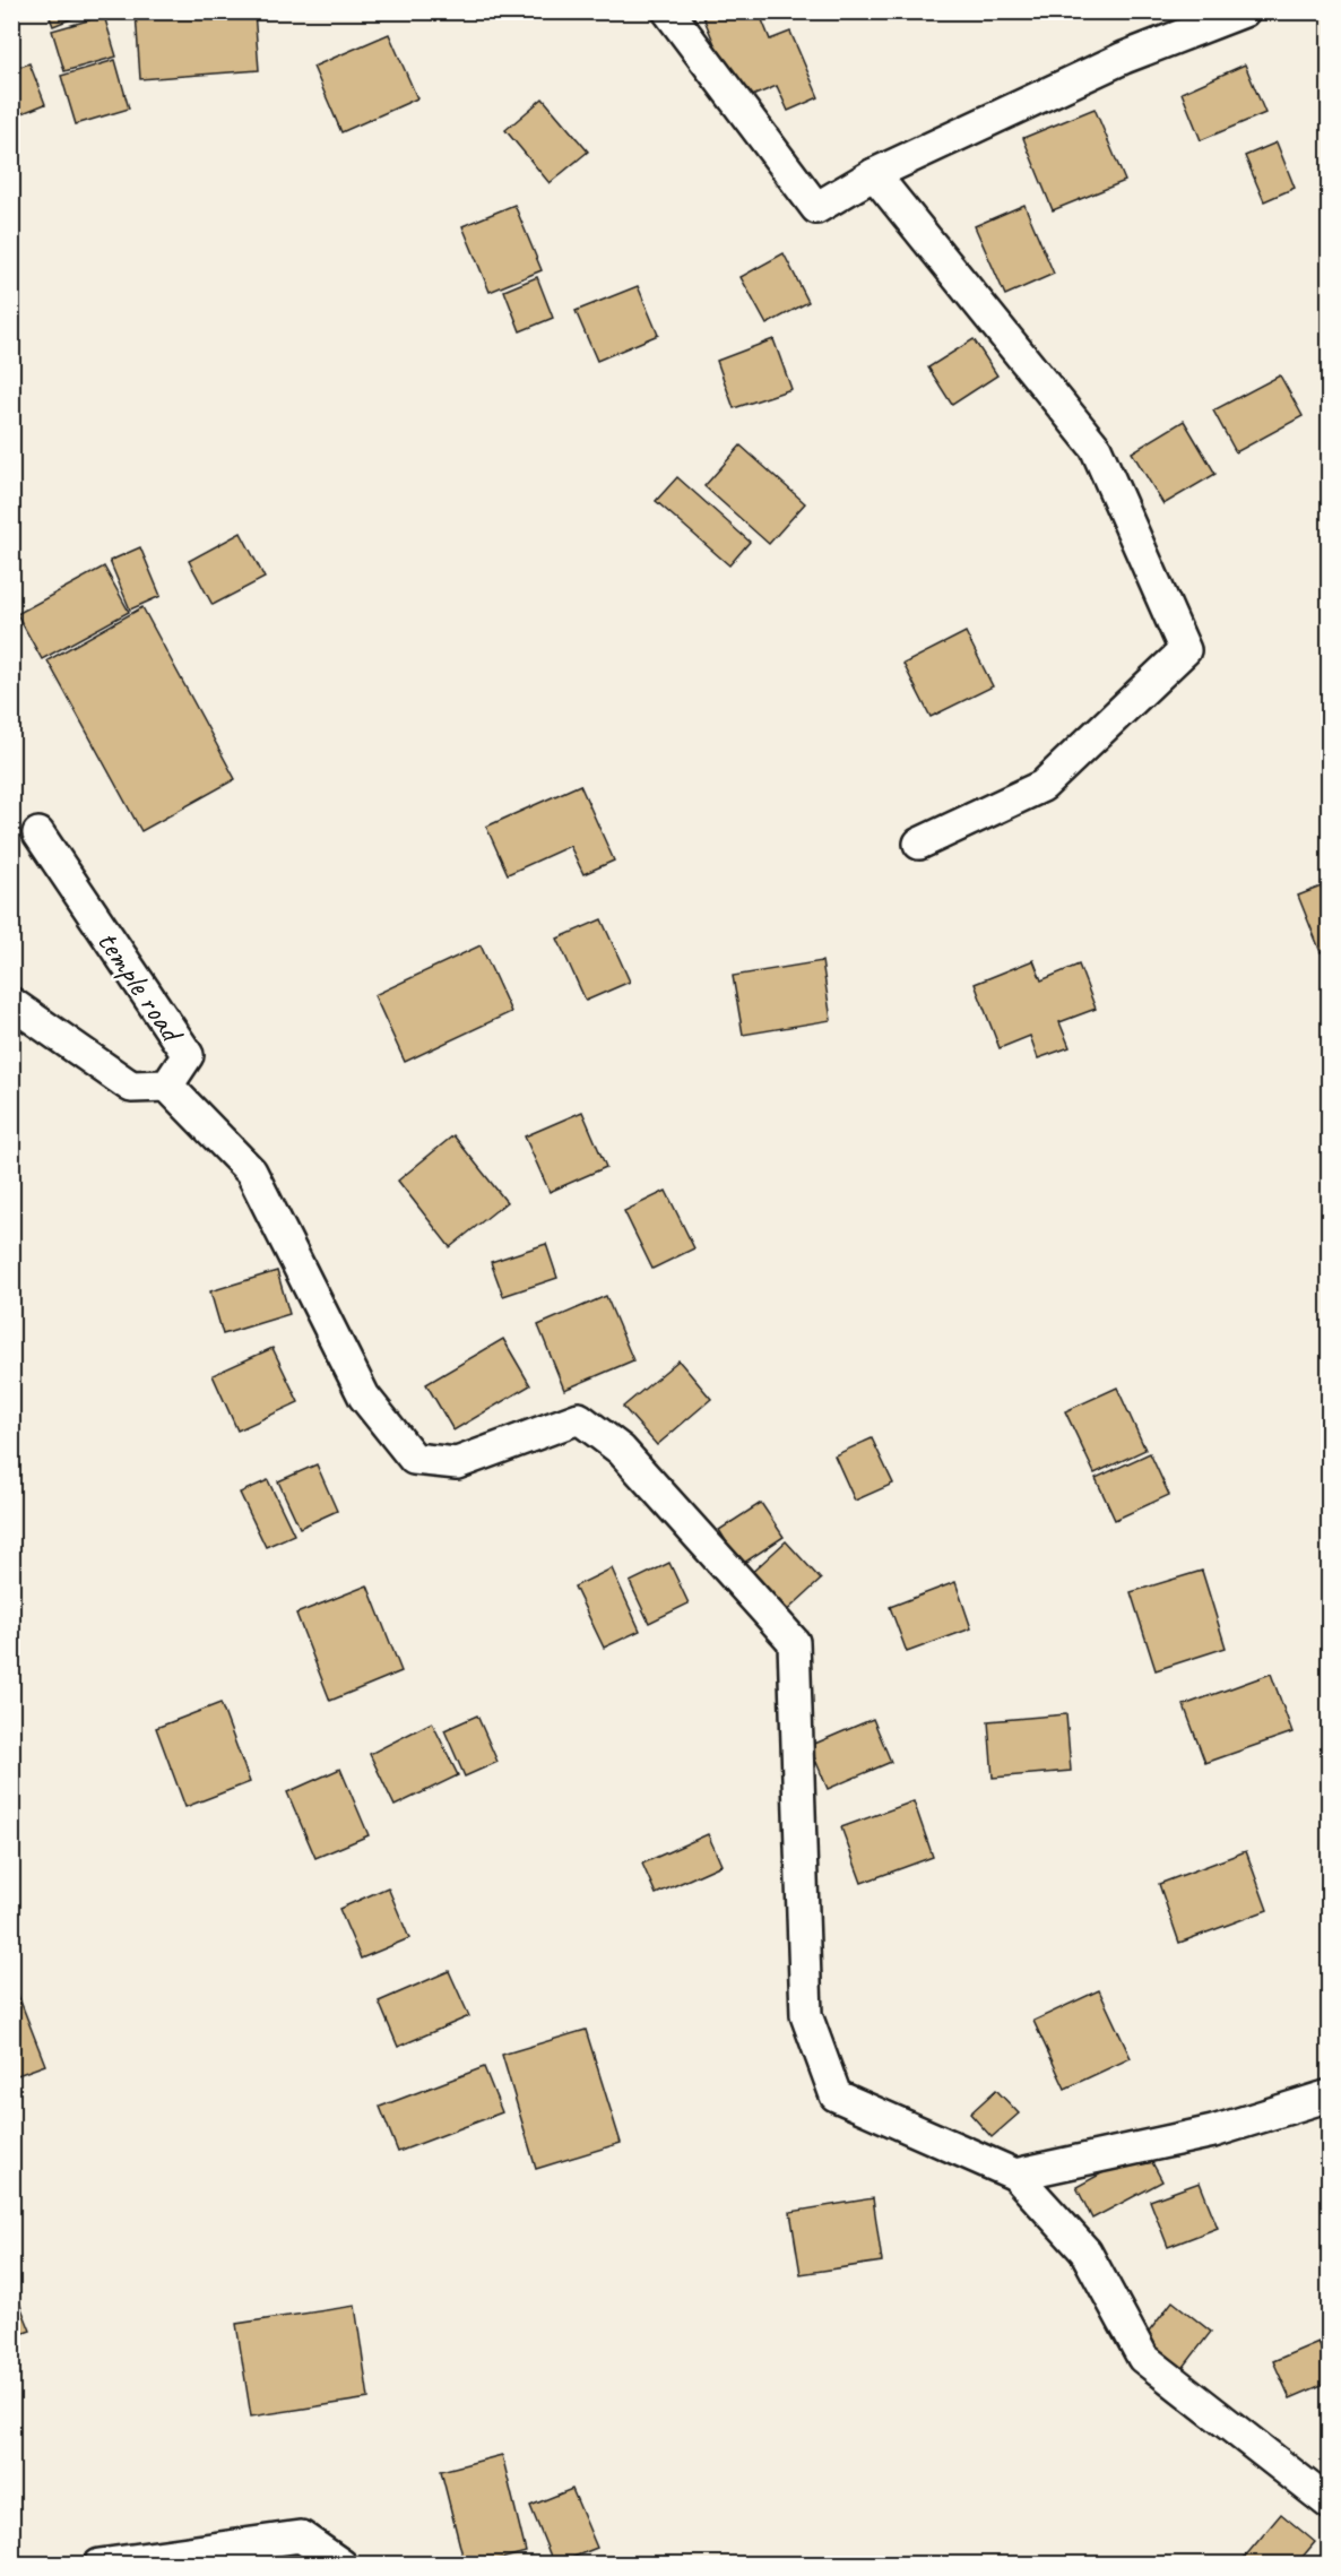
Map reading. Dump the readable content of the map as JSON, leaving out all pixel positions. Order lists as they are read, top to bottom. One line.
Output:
{"streets":{"street":["temple road"]}}
